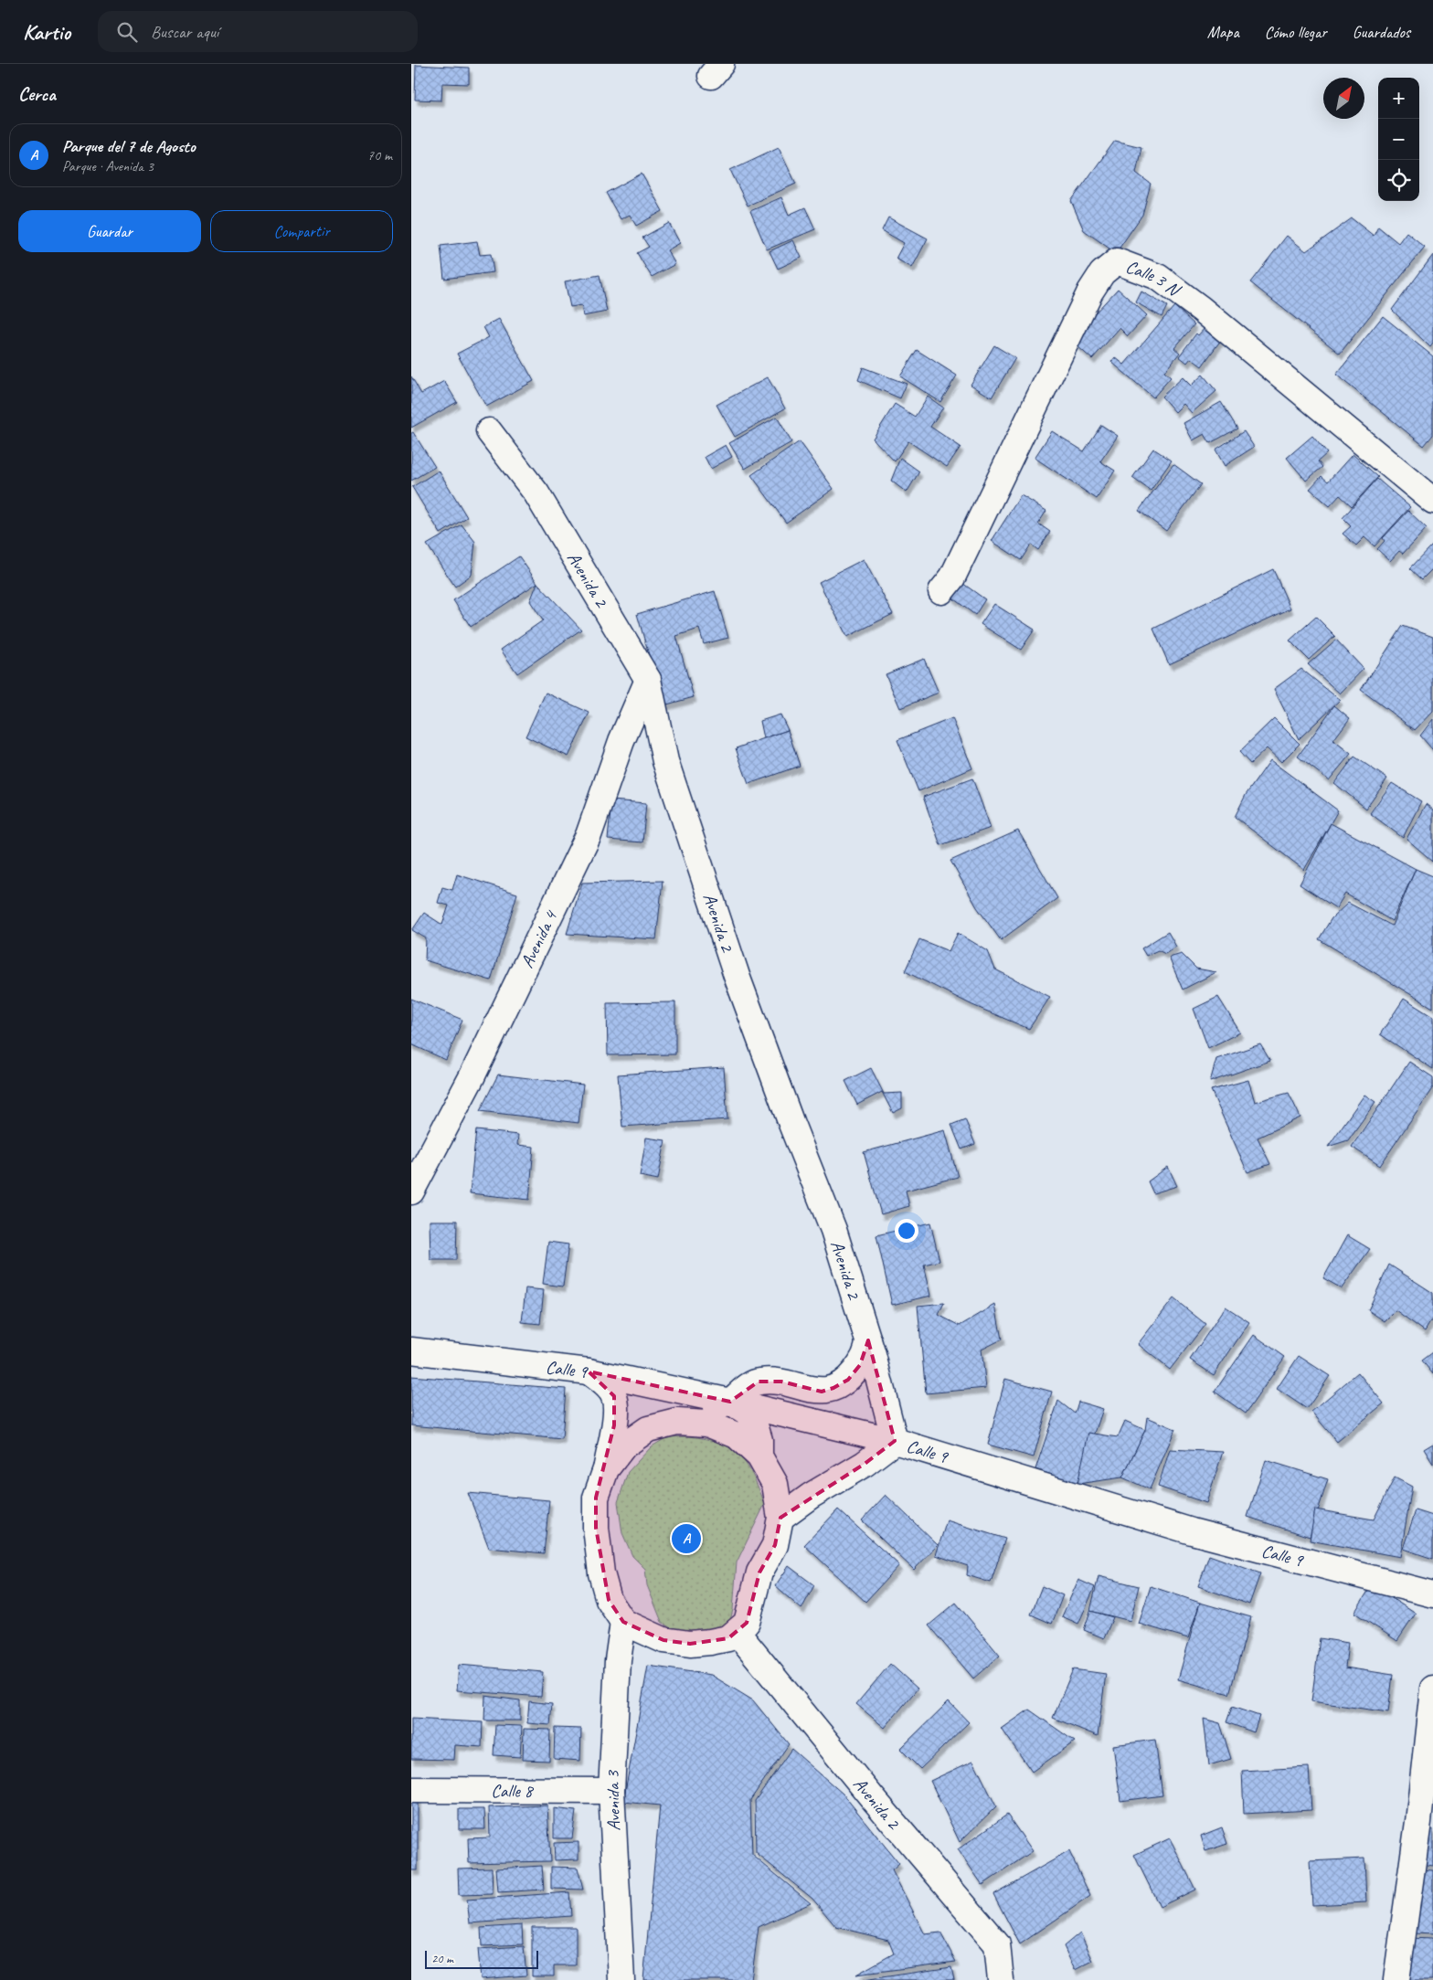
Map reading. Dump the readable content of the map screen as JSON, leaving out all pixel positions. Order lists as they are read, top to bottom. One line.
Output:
{"streets":{"street":["Calle 3 N","Avenida 2","Avenida 4","Calle 9","Calle 8","Avenida 3"]},"crossings":[["Avenida 2","Avenida 4"],["Avenida 2","Calle 9"],["Calle 8","Avenida 3"]],"scale_bar":"20 m","north":"top right","page":{"header":"Kartio","search":"Buscar aquí","nav":["Mapa","Cómo llegar","Guardados"],"heading":"Cerca","map_buttons":["+","−"],"list":[{"mark":"A","name":"Parque del 7 de Agosto","note":"Parque · Avenida 3","value":"70 m"}],"buttons":["Guardar","Compartir"],"pins":"A","scale":"20 m"}}
